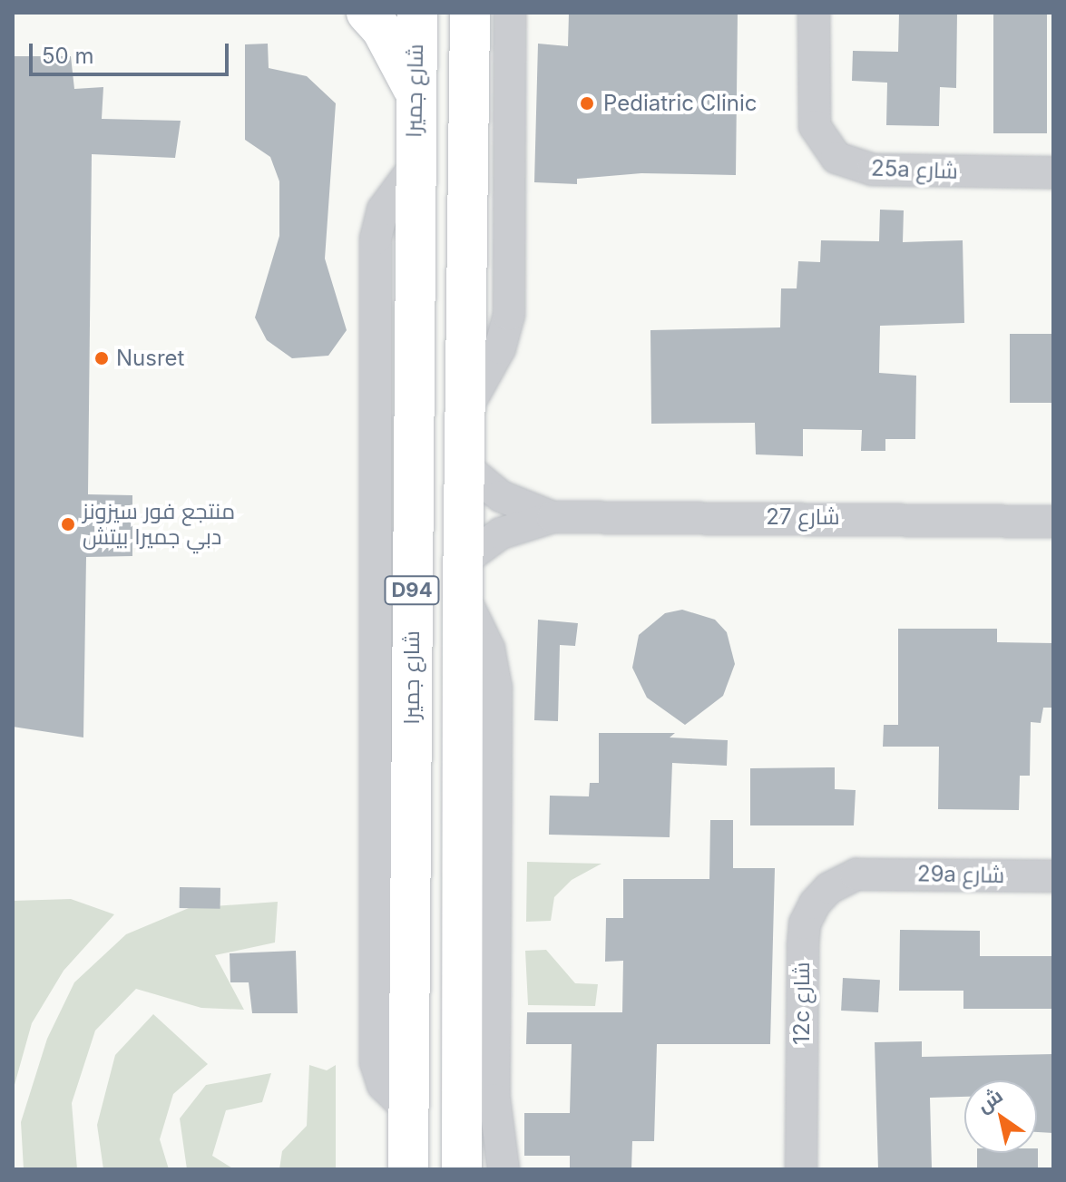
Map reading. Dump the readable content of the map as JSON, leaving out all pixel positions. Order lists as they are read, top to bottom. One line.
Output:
{"streets":{"main road":["شارع جميرا","D94"],"street":["25a شارع","شارع 27","29a شارع","12c شارع"]},"crossings":[["شارع 27","D94"],["29a شارع","12c شارع"]],"places":["Pediatric Clinic","Nusret","منتجع فور سيزونز دبي جميرا بيتش"],"scale_bar":"50 m","north":"top left"}
